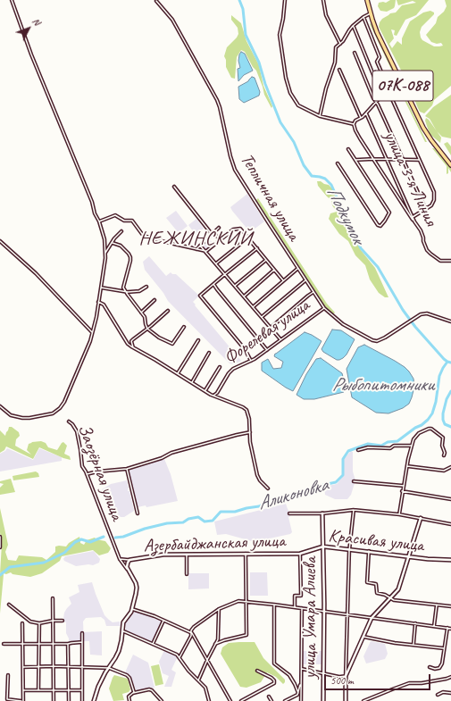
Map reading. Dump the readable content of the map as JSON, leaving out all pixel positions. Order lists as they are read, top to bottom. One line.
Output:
{"streets":{"main road":["07К-088","Красивая улица","Азербайджанская улица","улица Умара Алиева"],"street":["улица 3-я Линия","Тепличная улица","Форелевая улица","Заозёрная улица"]},"crossings":[["Тепличная улица","Форелевая улица"],["Красивая улица","Азербайджанская улица"],["Красивая улица","улица Умара Алиева"]],"districts":["НЕЖИНСКИЙ"],"water":["Подкумок","Рыбопитомники","Аликоновка"],"scale_bar":"500 m","north":"top right"}
